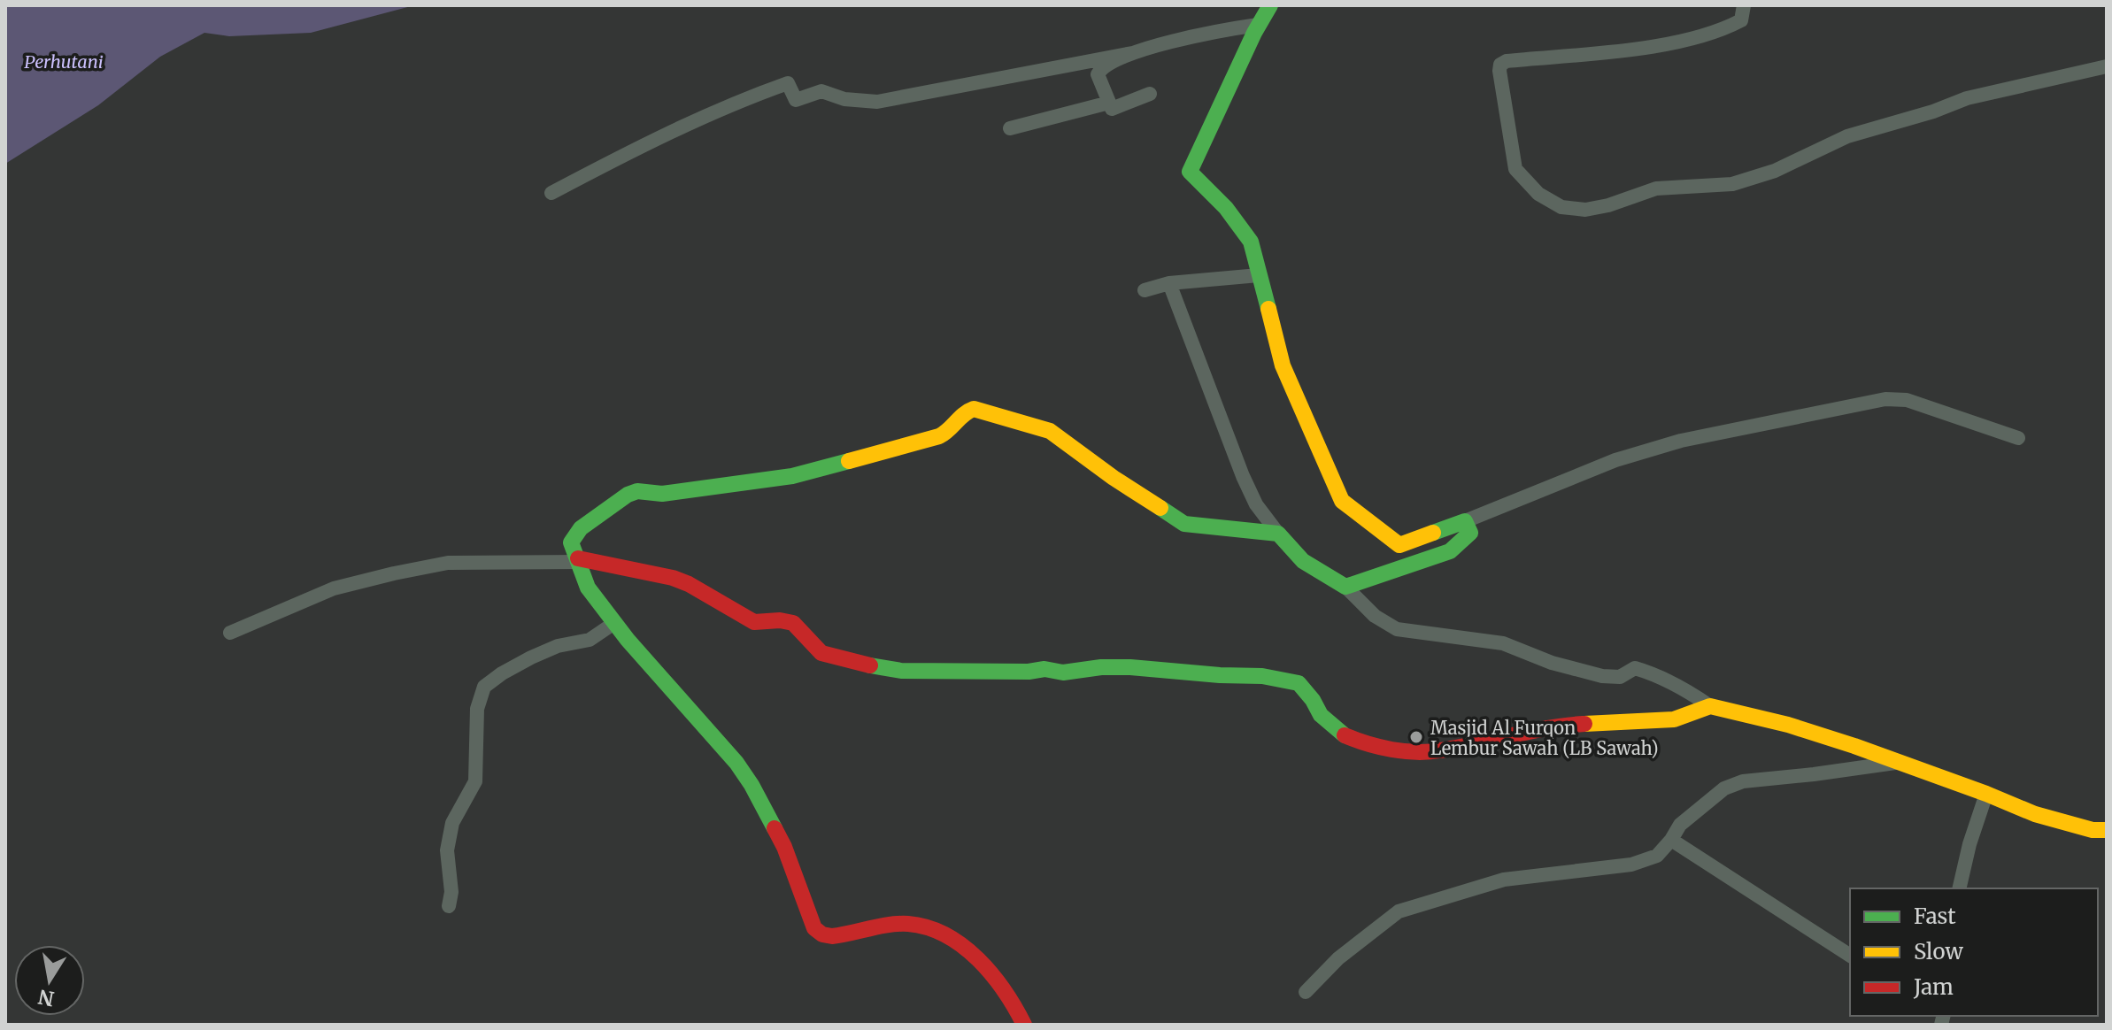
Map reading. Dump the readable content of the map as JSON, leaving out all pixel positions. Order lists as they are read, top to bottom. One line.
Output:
{"parks":["Perhutani"],"places":["Masjid Al Furqon Lembur Sawah (LB Sawah)"],"legend":["Fast","Slow","Jam"],"north":"bottom"}
